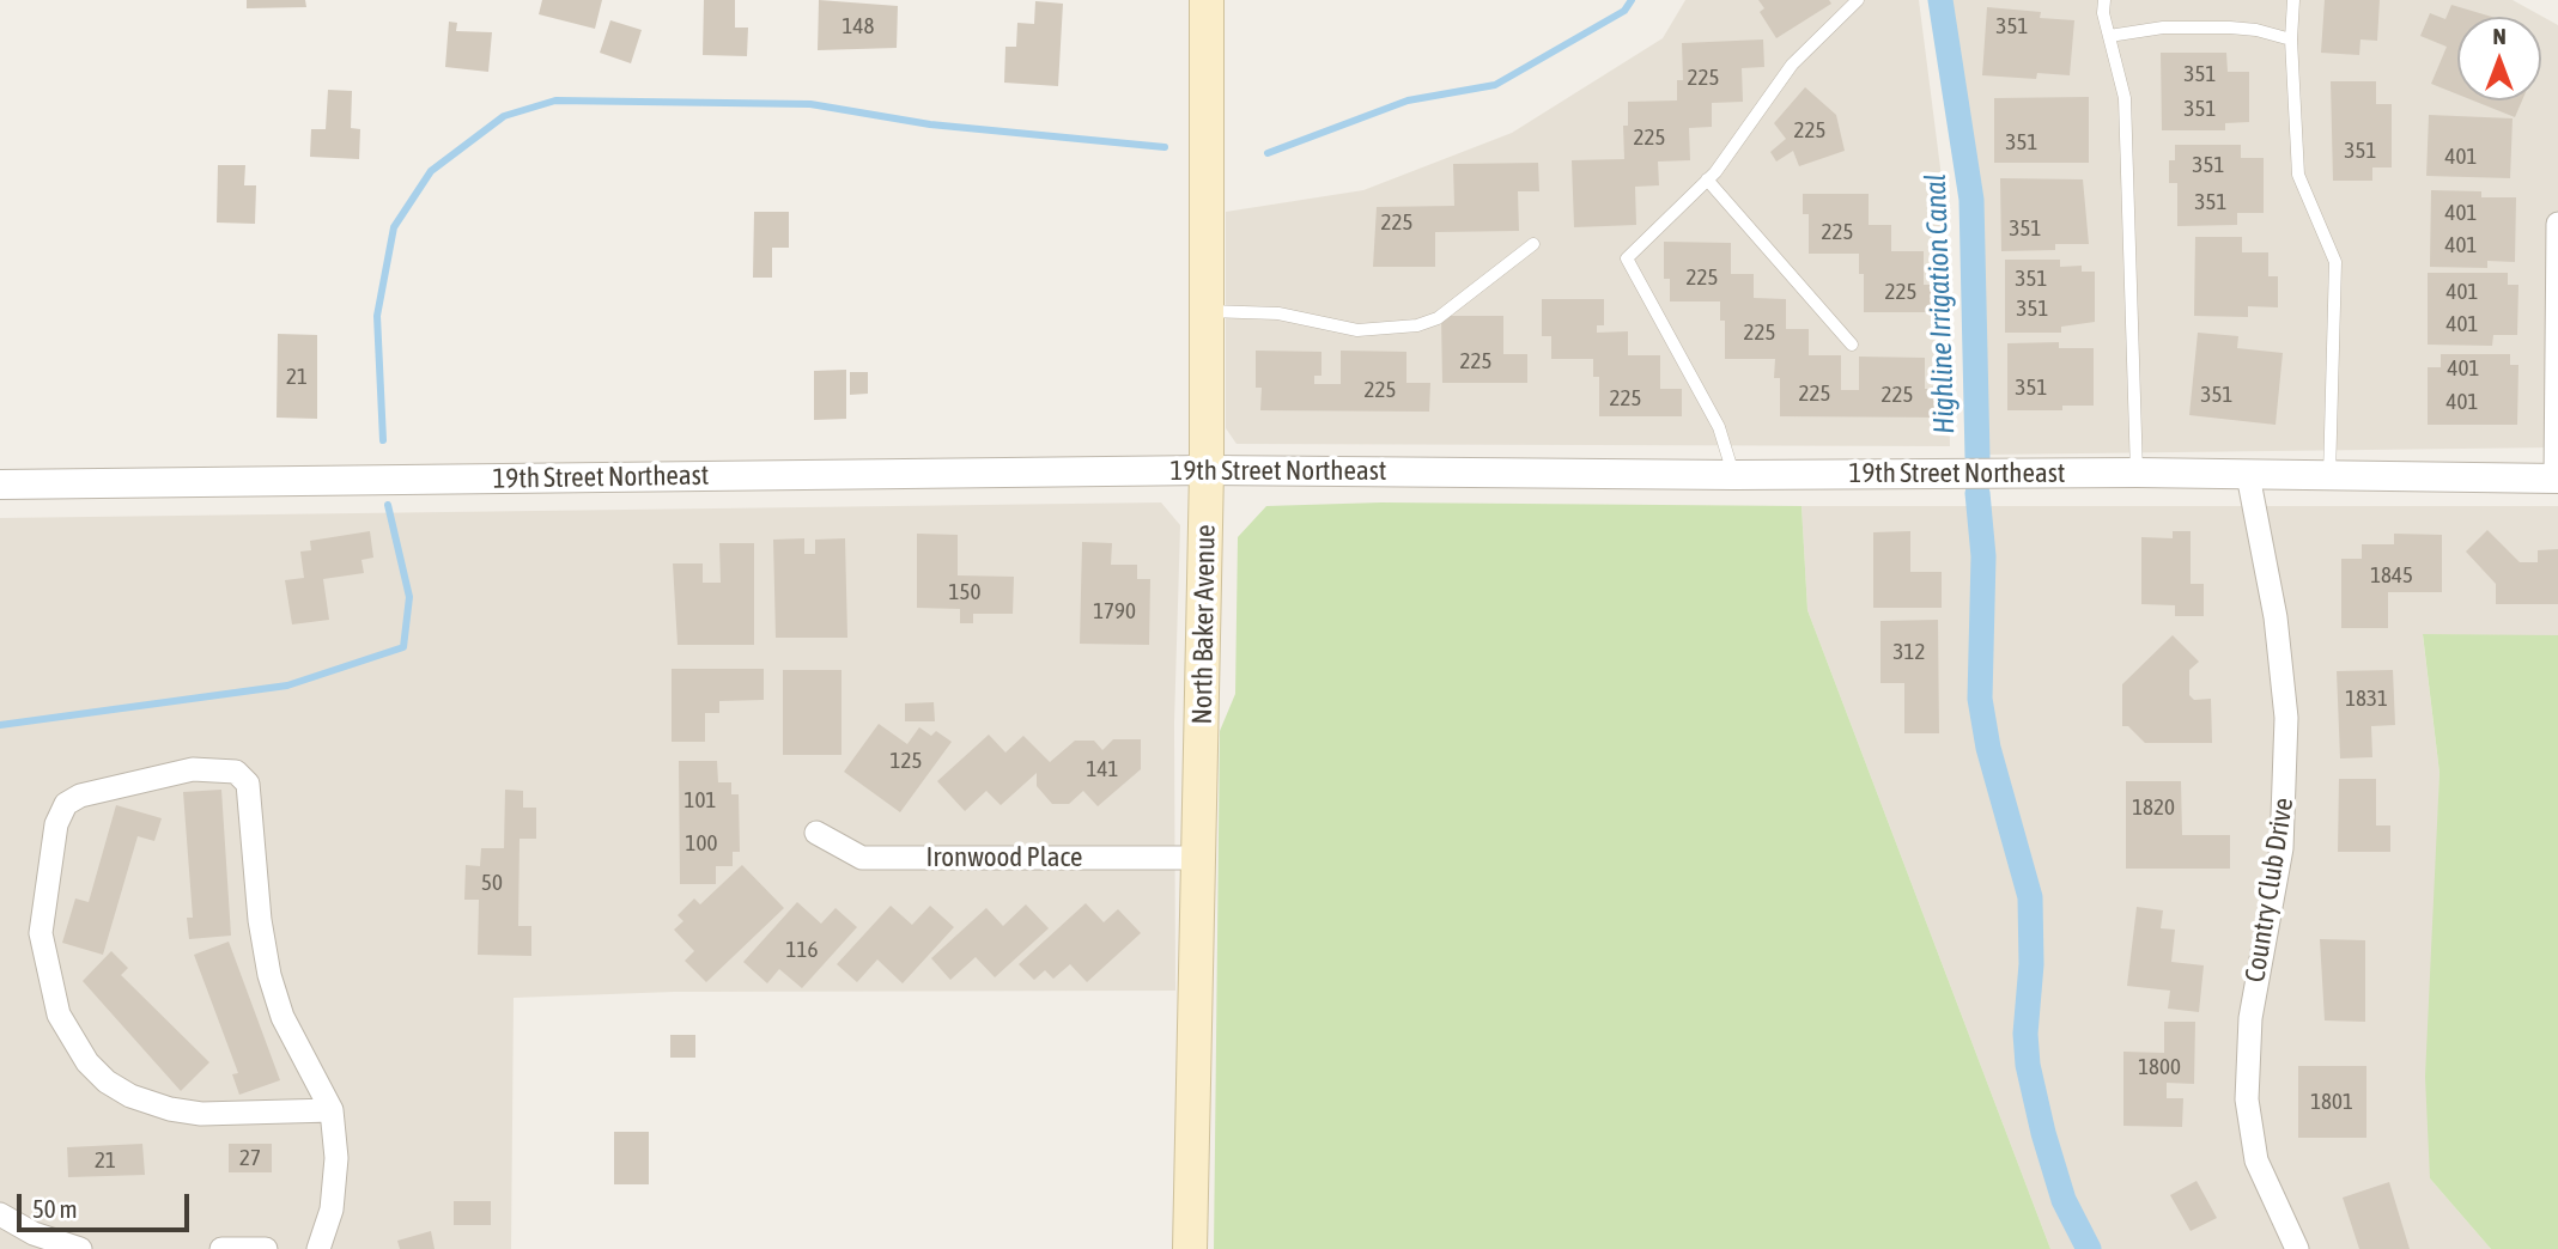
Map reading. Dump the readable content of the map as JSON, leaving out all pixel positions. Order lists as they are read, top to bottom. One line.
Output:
{"streets":{"main road":["North Baker Avenue"],"street":["19th Street Northeast","Ironwood Place","Country Club Drive"]},"crossings":[["19th Street Northeast","North Baker Avenue"],["19th Street Northeast","Country Club Drive"],["North Baker Avenue","Ironwood Place"]],"water":["Highline Irrigation Canal"],"house_numbers":["148","351","351","225","351","225","225","351","351","401","351","351","401","225","351","225","401","225","351","225","401","351","401","225","225","401","21","351","225","225","225","351","225","401","1845","150","1790","312","1831","125","141","101","1820","100","50","116","1800","1801","27","21"],"scale_bar":"50 m","north":"top"}
